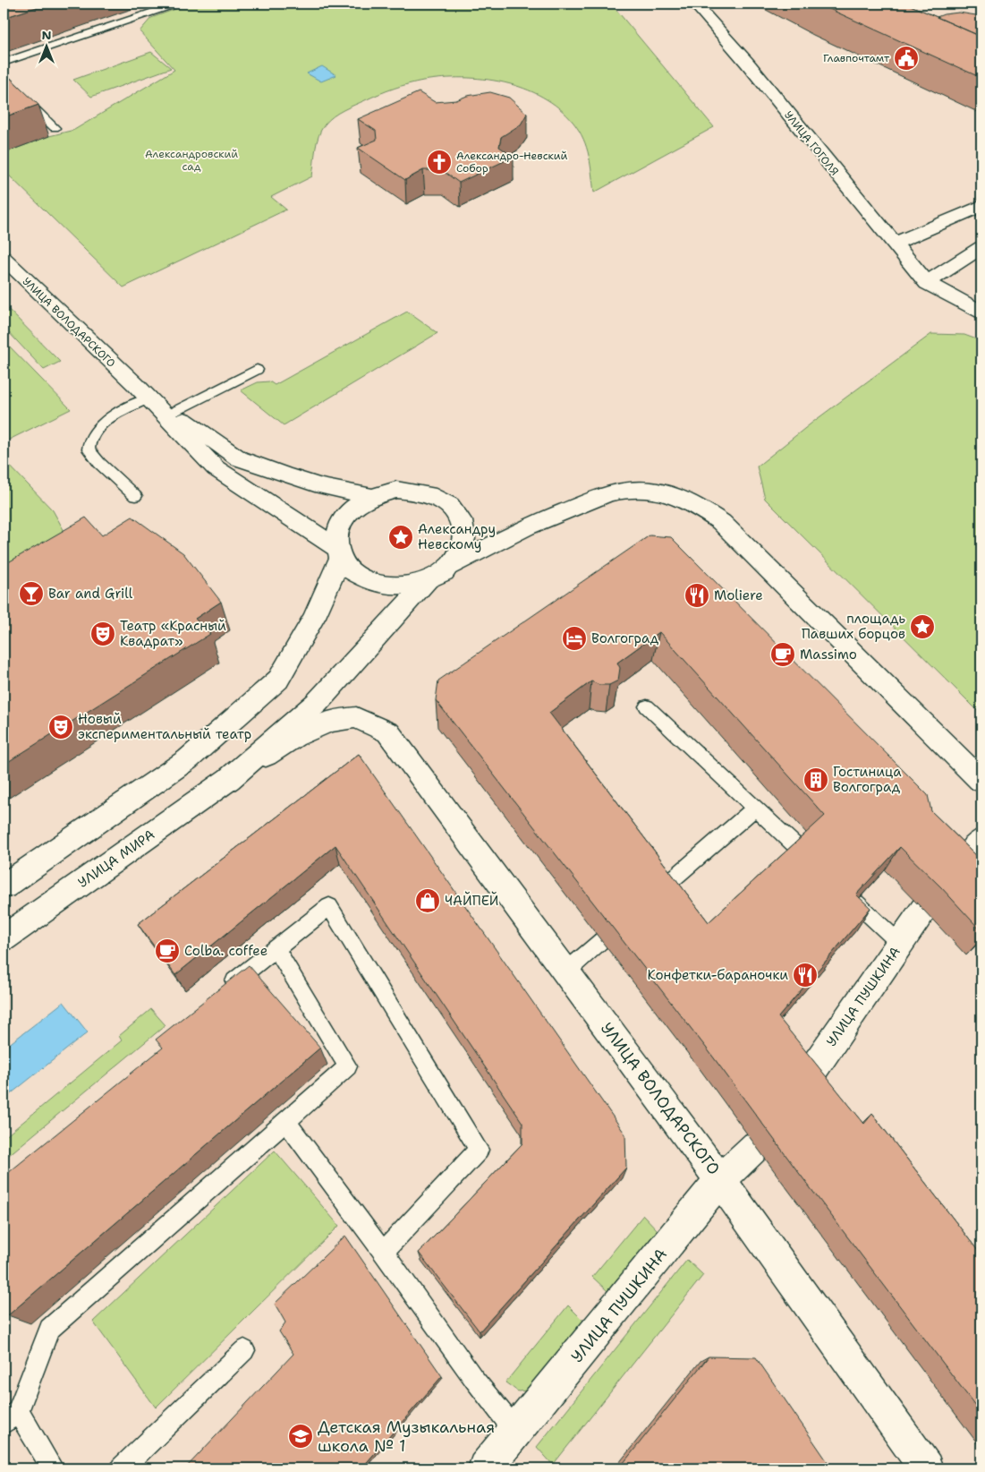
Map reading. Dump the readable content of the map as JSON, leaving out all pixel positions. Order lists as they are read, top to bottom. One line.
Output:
{"streets":{"street":["УЛИЦА ГОГОЛЯ","УЛИЦА ВОЛОДАРСКОГО","УЛИЦА МИРА","УЛИЦА ПУШКИНА"]},"crossings":[["УЛИЦА ВОЛОДАРСКОГО","УЛИЦА МИРА"],["УЛИЦА ВОЛОДАРСКОГО","УЛИЦА ПУШКИНА"]],"parks":["Александровский сад"],"places":{"public building":["Главпочтамт"],"church":["Александро-Невский Собор"],"place":["Александру Невскому","площадь Павших борцов"],"bar":["Bar and Grill"],"restaurant":["Moliere","Конфетки-бараночки"],"theatre":["Театр «Красный Квадрат»","Новый экспериментальный театр"],"hotel":["Волгоград"],"cafe":["Massimo","Colba. coffee"],"building":["Гостиница Волгоград"],"shop":["ЧАЙПЕЙ"],"school or university":["Детская Музыкальная школа № 1"]},"north":"top"}
